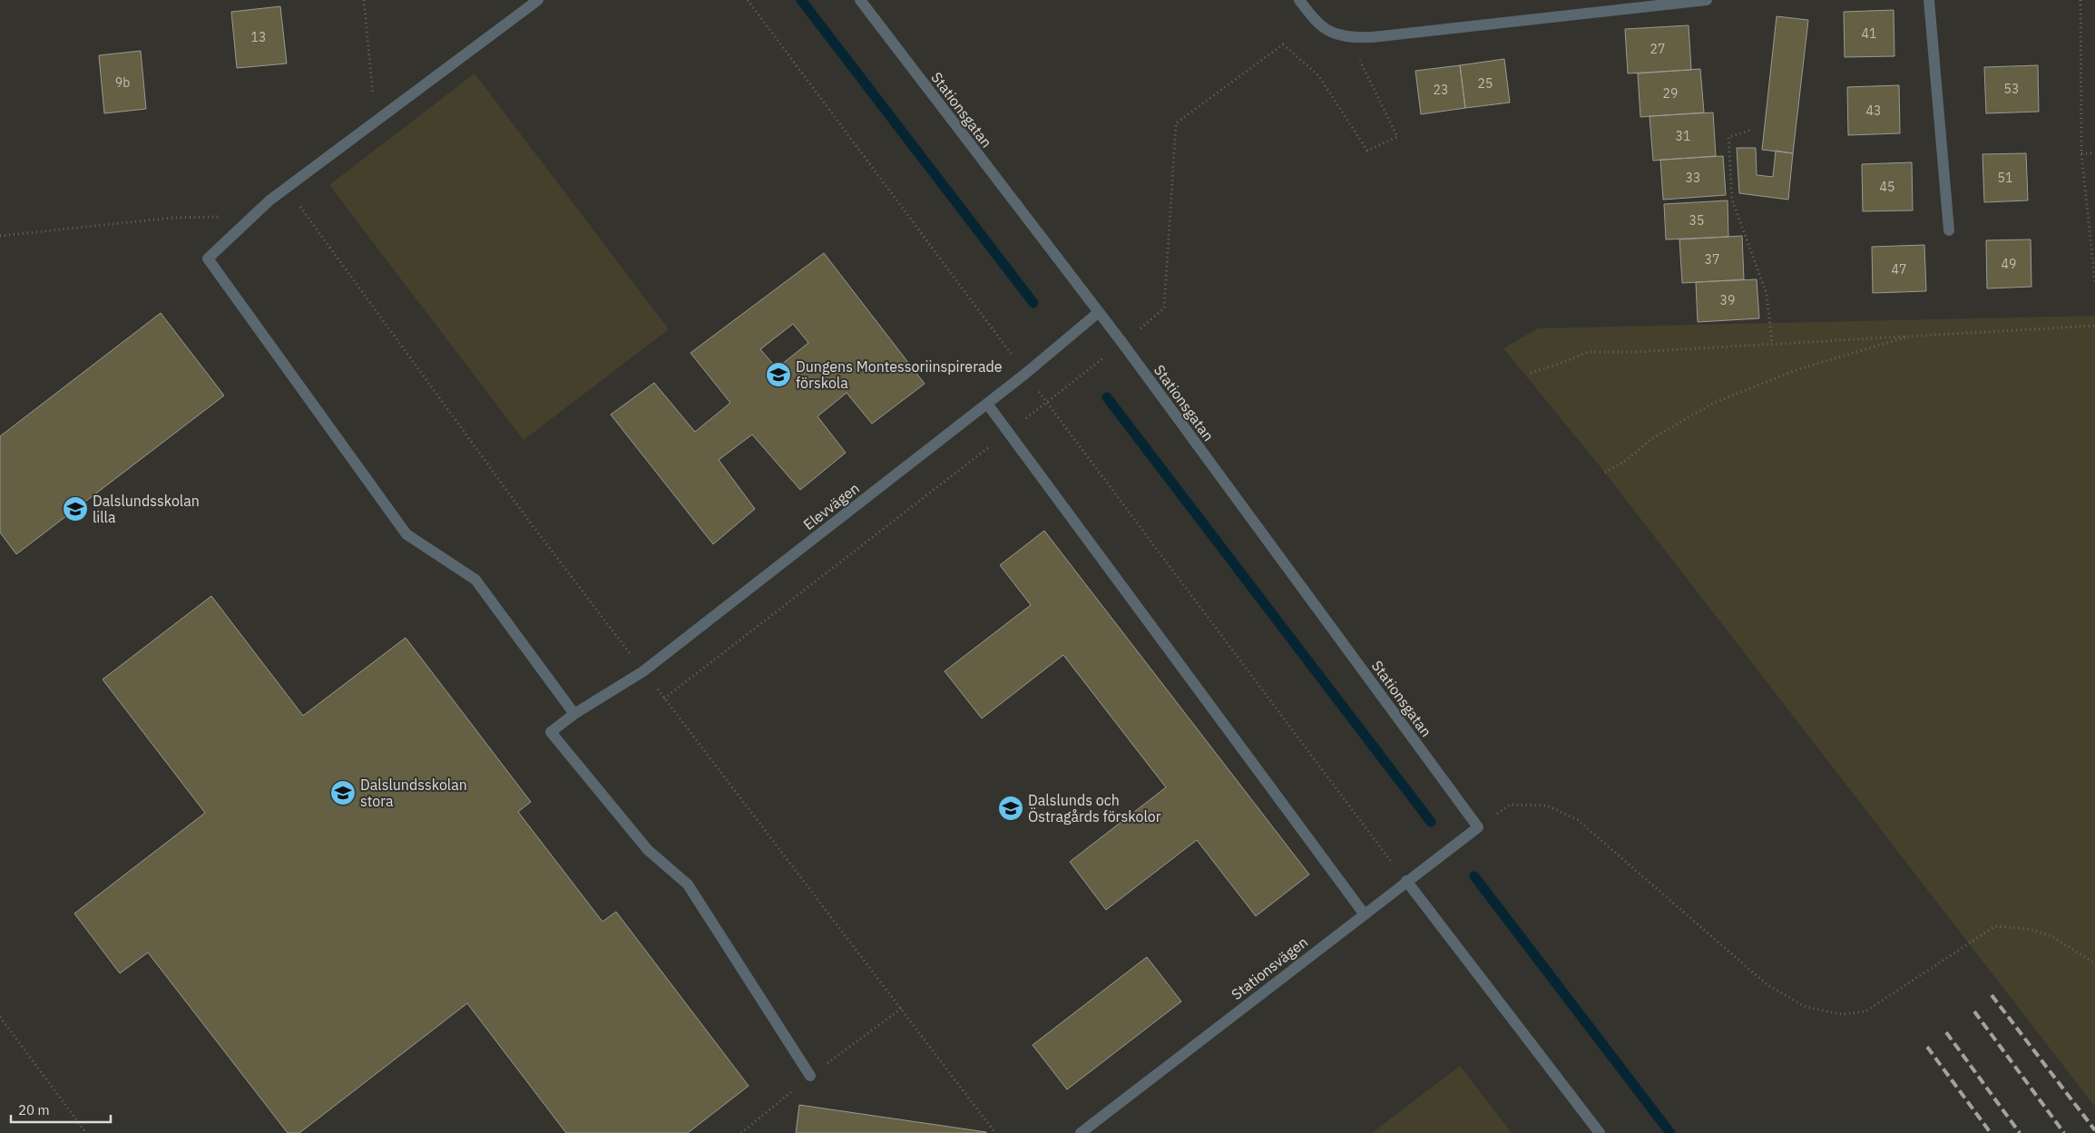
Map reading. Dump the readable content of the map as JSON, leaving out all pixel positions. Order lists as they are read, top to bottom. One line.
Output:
{"streets":{"street":["Stationsgatan","Elevvägen","Stationsvägen"]},"crossings":[["Stationsgatan","Elevvägen"],["Stationsgatan","Stationsvägen"]],"places":{"school or university":["Dungens Montessoriinspirerade förskola","Dalslundsskolan lilla","Dalslundsskolan stora","Dalslunds och Östragårds förskolor"]},"house_numbers":["41","13","27","9b","25","53","23","29","43","31","33","51","45","35","37","49","47","39"],"scale_bar":"20 m"}
